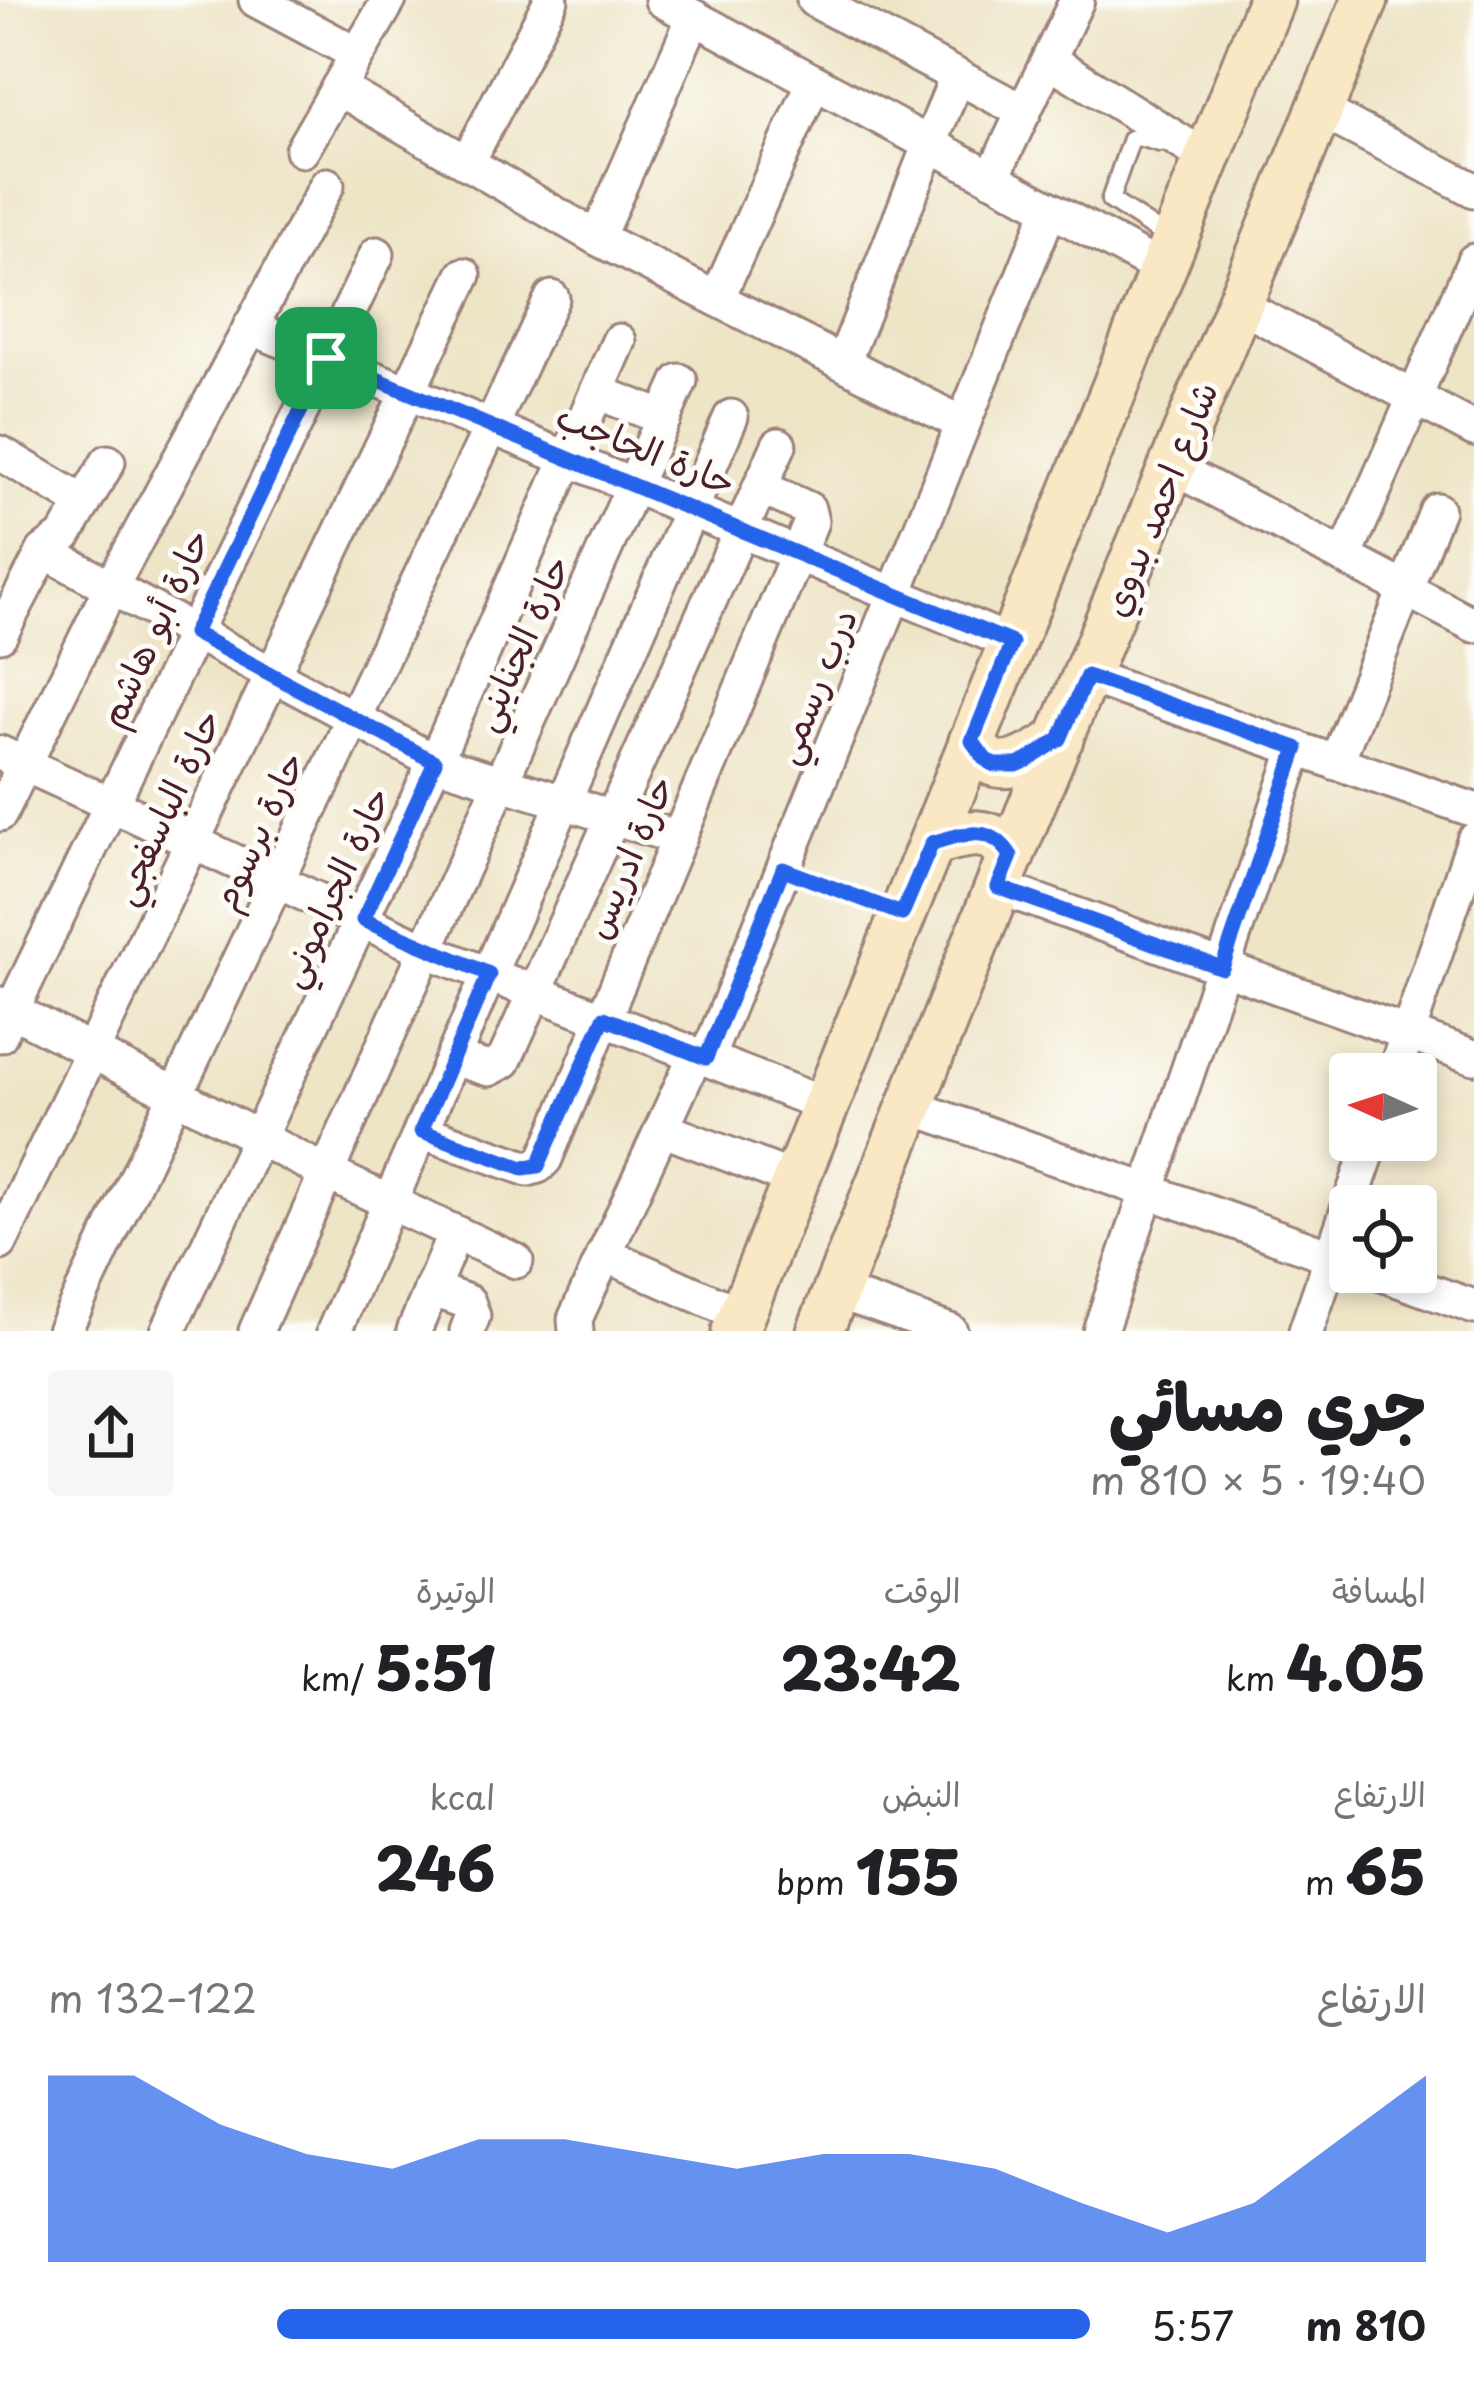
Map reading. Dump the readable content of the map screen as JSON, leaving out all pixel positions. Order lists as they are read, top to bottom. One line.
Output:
{"streets":{"main road":["شارع احمد بدوي"],"street":["حارة الحاجب","حارة أبو هاشم","حارة الجنايني","درب رسمي","حارة الباسفجي","حارة برسوم","حارة ادريس","حارة الجراموني"]},"crossings":[["حارة الحاجب","حارة أبو هاشم"],["حارة الحاجب","حارة الجنايني"],["حارة الحاجب","درب رسمي"],["حارة الحاجب","حارة الباسفجي"],["حارة الحاجب","حارة برسوم"],["حارة الحاجب","حارة ادريس"],["حارة الحاجب","حارة الجراموني"]],"north":"left","page":{"heading":["جري مسائي","19:40 · 5 × 810 m"],"stats":[["المسافة","4.05 km"],["الوقت","23:42"],["الوتيرة","5:51 /km"],["الارتفاع","65 m"],["النبض","155 bpm"],["kcal","246"]],"chart":["الارتفاع","122–132 m"],"list":[{"name":"810 m","note":"5:57"}]}}
